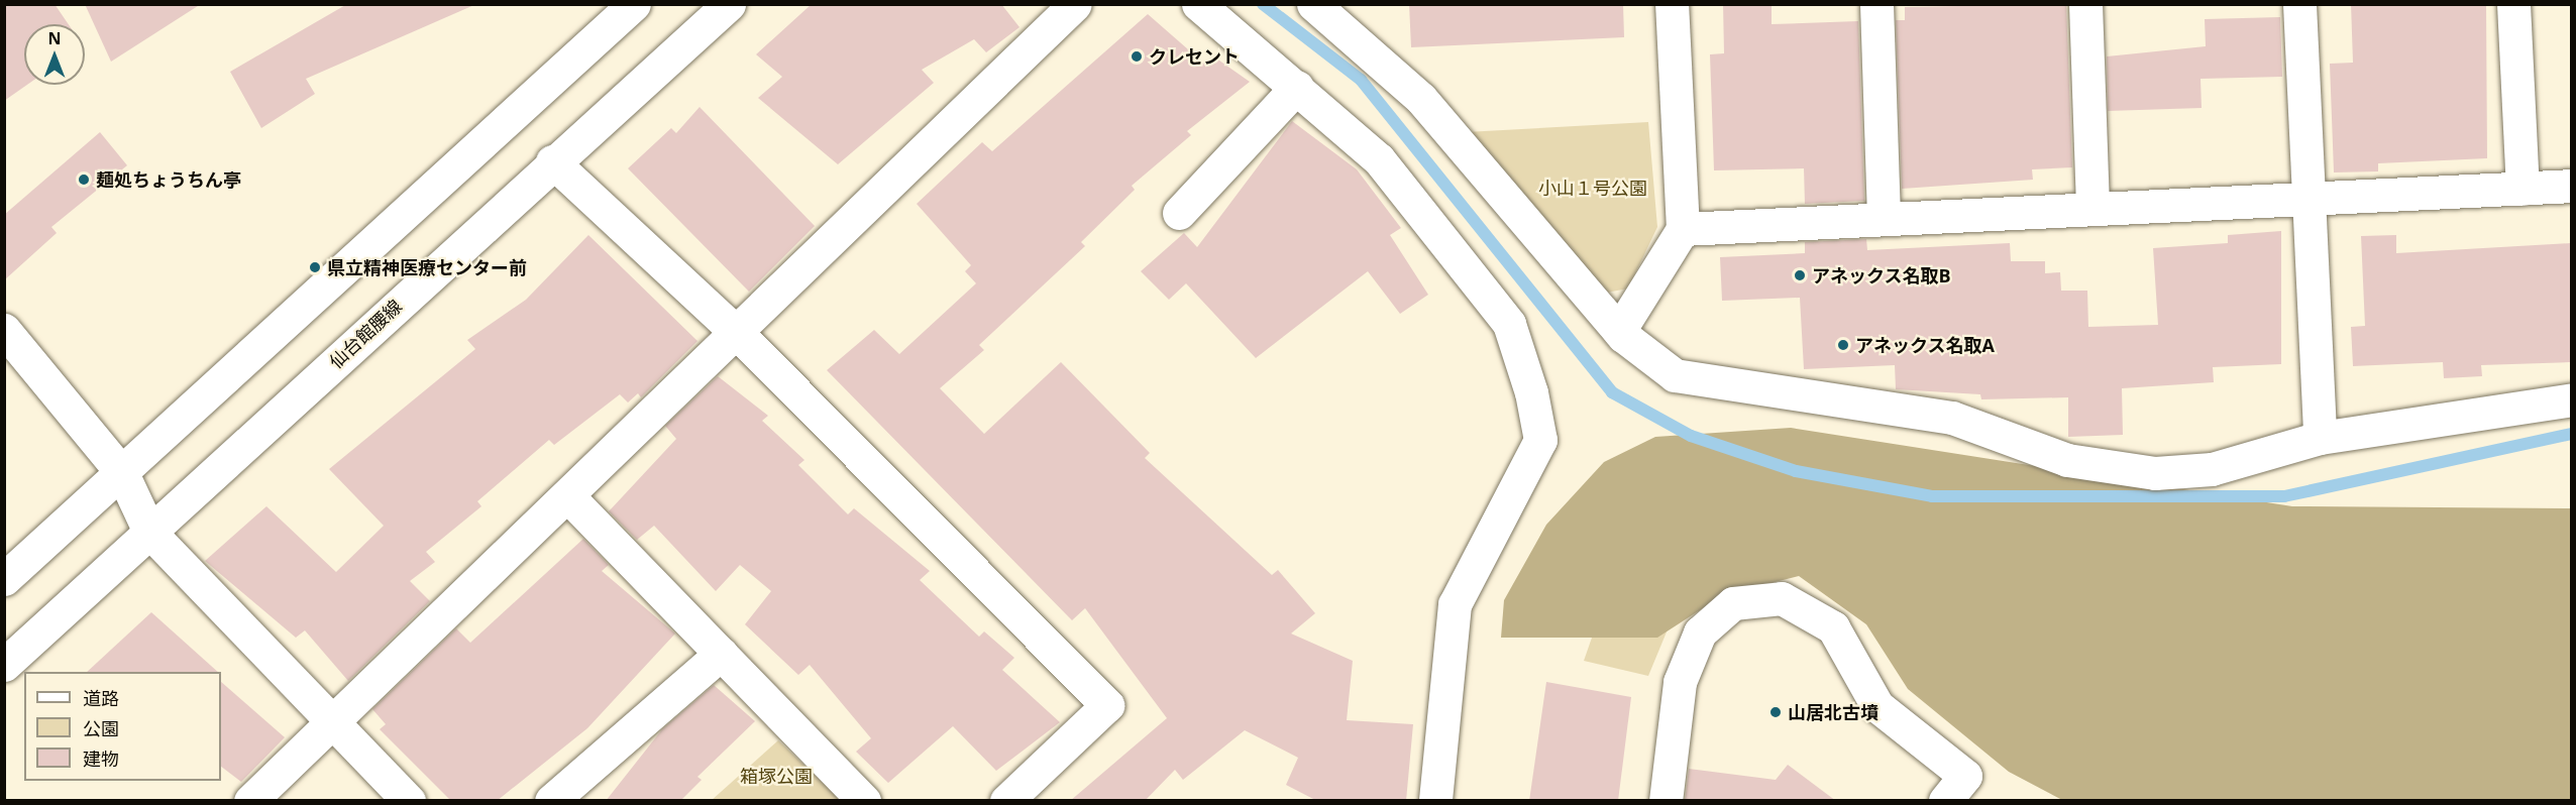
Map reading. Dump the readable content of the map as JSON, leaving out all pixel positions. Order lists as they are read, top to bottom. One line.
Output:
{"streets":{"street":["仙台館腰線"]},"parks":["小山１号公園","箱塚公園"],"places":["クレセント","麺処ちょうちん亭","県立精神医療センター前","アネックス名取B","アネックス名取A","山居北古墳"],"legend":["道路","公園","建物"],"north":"top"}
